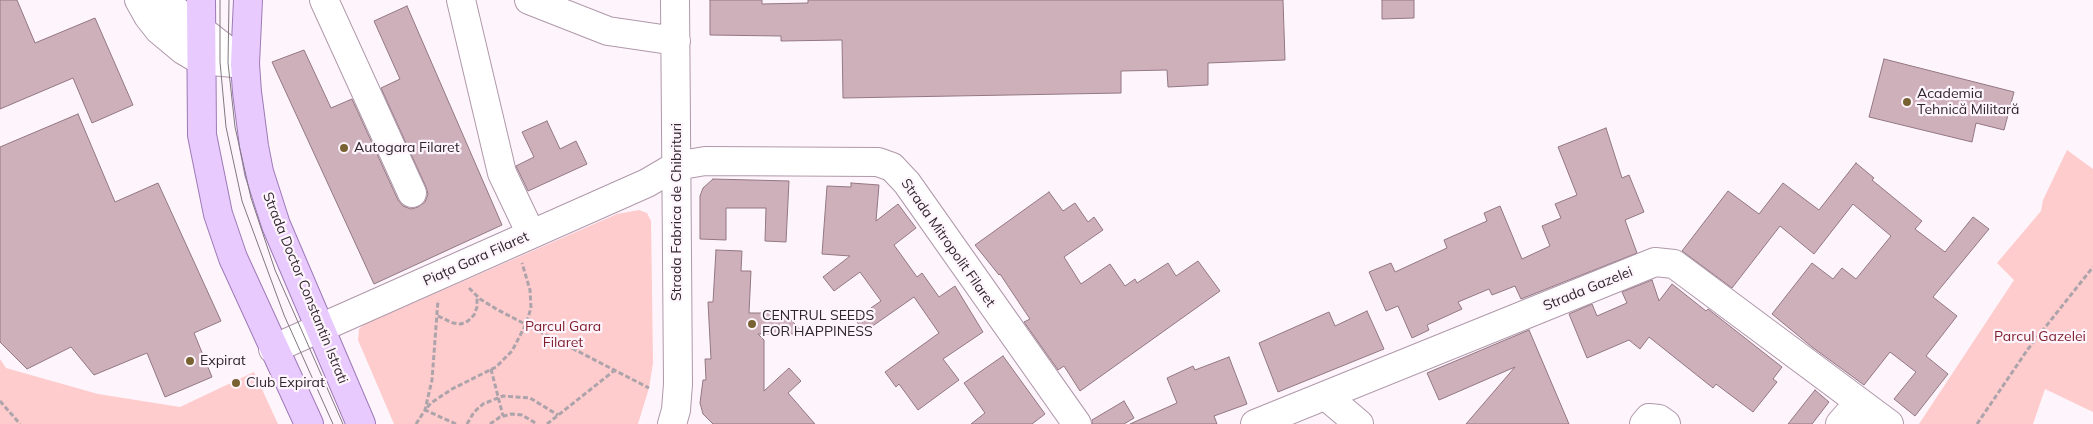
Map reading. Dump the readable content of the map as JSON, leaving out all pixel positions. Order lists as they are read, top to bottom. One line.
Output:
{"streets":{"main road":["Strada Doctor Constantin Istrati"],"street":["Strada Fabrica de Chibrituri","Strada Mitropolit Filaret","Piața Gara Filaret","Strada Gazelei"]},"crossings":[["Strada Fabrica de Chibrituri","Strada Mitropolit Filaret"],["Strada Fabrica de Chibrituri","Piața Gara Filaret"],["Strada Mitropolit Filaret","Piața Gara Filaret"],["Piața Gara Filaret","Strada Doctor Constantin Istrati"]],"parks":["Parcul Gara Filaret","Parcul Gazelei"],"places":["Academia Tehnică Militară","Autogara Filaret","CENTRUL SEEDS FOR HAPPINESS","Expirat","Club Expirat"]}
